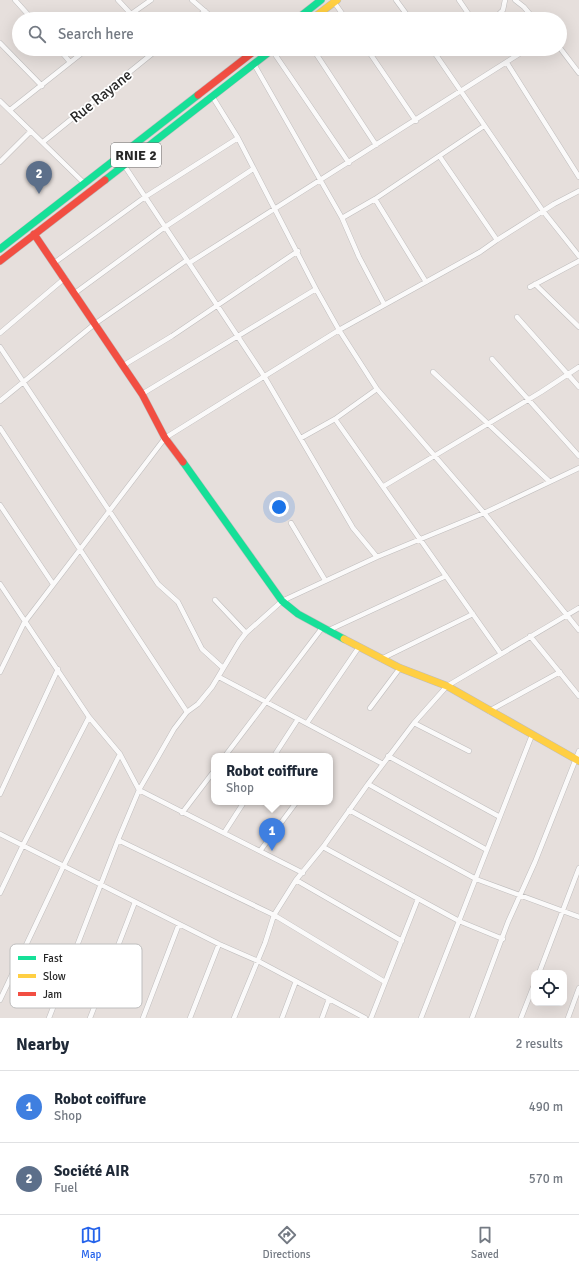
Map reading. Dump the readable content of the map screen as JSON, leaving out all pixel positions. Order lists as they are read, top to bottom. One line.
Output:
{"streets":{"street":["Rue Rayane","RNIE 2"]},"legend":["Fast","Slow","Jam"],"page":{"search":"Search here","pins":["2","1"],"popup":["Robot coiffure","Shop"],"heading":["Nearby","2 results"],"list":[{"mark":"1","name":"Robot coiffure","note":"Shop","value":"490 m"},{"mark":"2","name":"Société AIR","note":"Fuel","value":"570 m"}],"nav":["Map","Directions","Saved"]}}
